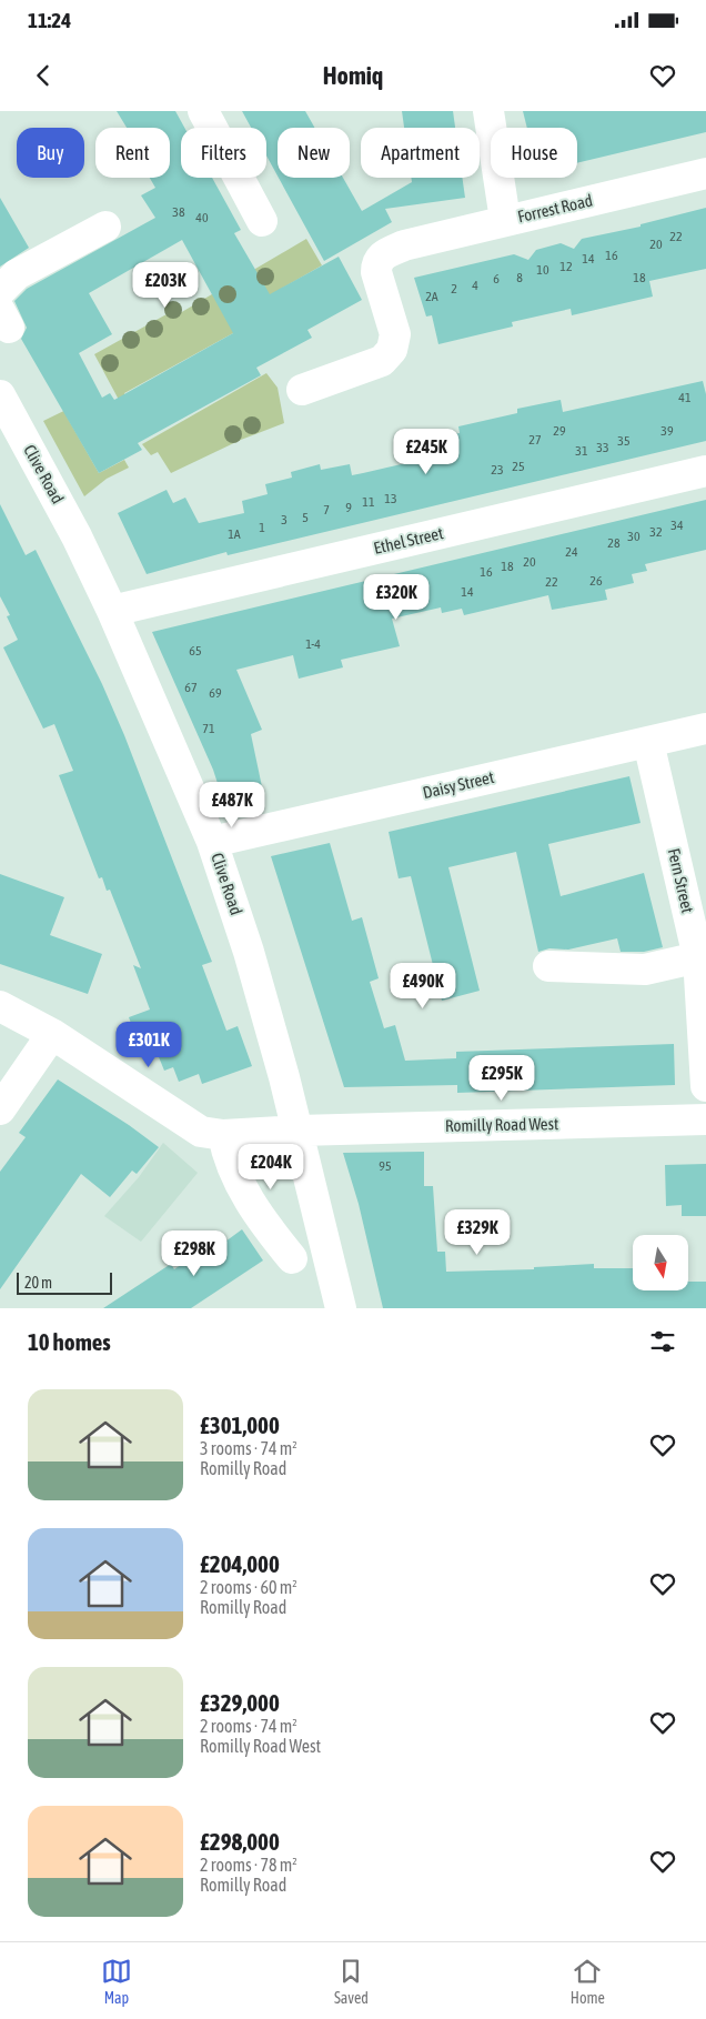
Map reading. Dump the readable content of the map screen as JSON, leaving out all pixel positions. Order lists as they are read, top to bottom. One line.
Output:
{"streets":{"street":["Forrest Road","Clive Road","Ethel Street","Daisy Street","Fern Street","Romilly Road West"]},"crossings":[["Clive Road","Ethel Street"],["Clive Road","Daisy Street"],["Clive Road","Romilly Road West"],["Daisy Street","Fern Street"]],"house_numbers":["38","40","22","20","16","14","12","10","8","18","6","4","2","2A","41","29","39","27","35","33","31","25","23","13","11","9","7","5","3","34","1","32","1A","30","28","24","20","18","16","26","22","14","1-4","65","67","69","71","95"],"scale_bar":"20 m","north":"bottom","page":{"status":"11:24","header":"Homiq","chip":["Buy","Rent","Filters","New","Apartment","House"],"price":["£203K","£245K","£320K","£487K","£490K","£301K","£295K","£204K","£329K","£298K"],"scale":"20 m","heading":"10 homes","list":[{"name":"£301,000","note":"3 rooms · 74 m² · Romilly Road"},{"name":"£204,000","note":"2 rooms · 60 m² · Romilly Road"},{"name":"£329,000","note":"2 rooms · 74 m² · Romilly Road West"},{"name":"£298,000","note":"2 rooms · 78 m² · Romilly Road"}],"tabs":["Map","Saved","Home"]}}
